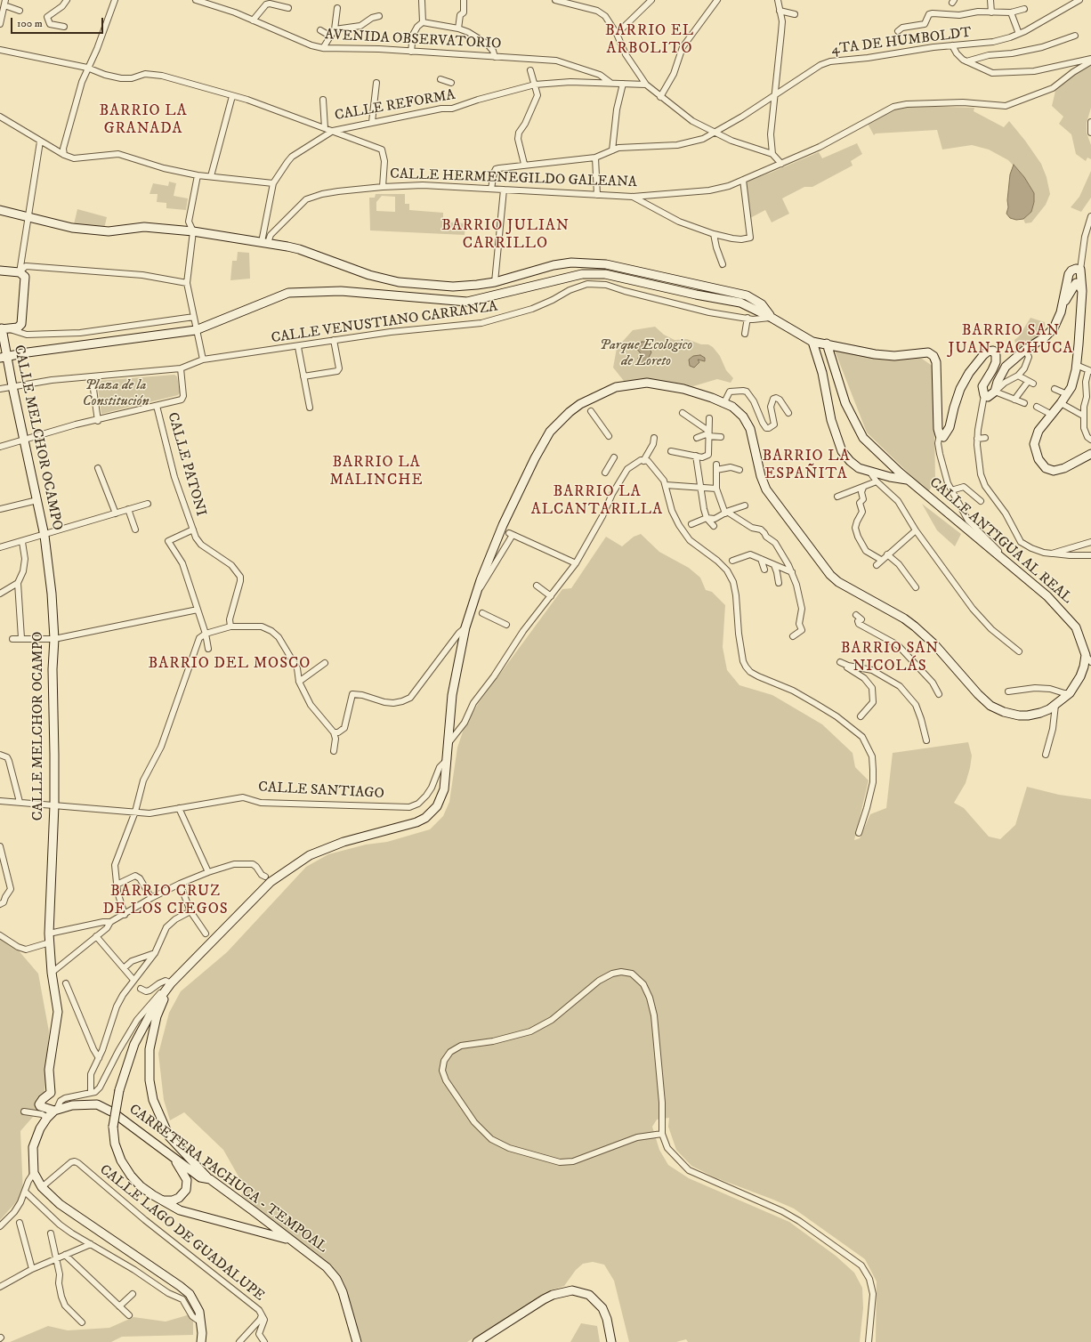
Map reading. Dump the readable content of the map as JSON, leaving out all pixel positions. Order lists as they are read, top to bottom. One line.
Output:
{"streets":{"main road":["CALLE MELCHOR OCAMPO","CALLE ANTIGUA AL REAL","CARRETERA PACHUCA - TEMPOAL"],"street":["AVENIDA OBSERVATORIO","4TA DE HUMBOLDT","CALLE REFORMA","CALLE HERMENEGILDO GALEANA","CALLE VENUSTIANO CARRANZA","CALLE PATONI","CALLE SANTIAGO","CALLE LAGO DE GUADALUPE"]},"crossings":[["AVENIDA OBSERVATORIO","CALLE REFORMA"],["CALLE VENUSTIANO CARRANZA","CALLE MELCHOR OCAMPO"],["CALLE MELCHOR OCAMPO","CALLE SANTIAGO"],["CALLE MELCHOR OCAMPO","CARRETERA PACHUCA - TEMPOAL"],["CALLE ANTIGUA AL REAL","CALLE SANTIAGO"],["CARRETERA PACHUCA - TEMPOAL","CALLE LAGO DE GUADALUPE"]],"districts":["BARRIO EL ARBOLITO","BARRIO LA GRANADA","BARRIO JULIAN CARRILLO","BARRIO SAN JUAN PACHUCA","BARRIO LA ESPAÑITA","BARRIO LA MALINCHE","BARRIO LA ALCANTARILLA","BARRIO SAN NICOLÁS","BARRIO DEL MOSCO","BARRIO CRUZ DE LOS CIEGOS"],"parks":["Parque Ecologico de Loreto","Plaza de la Constitución"],"scale_bar":"100 m"}
